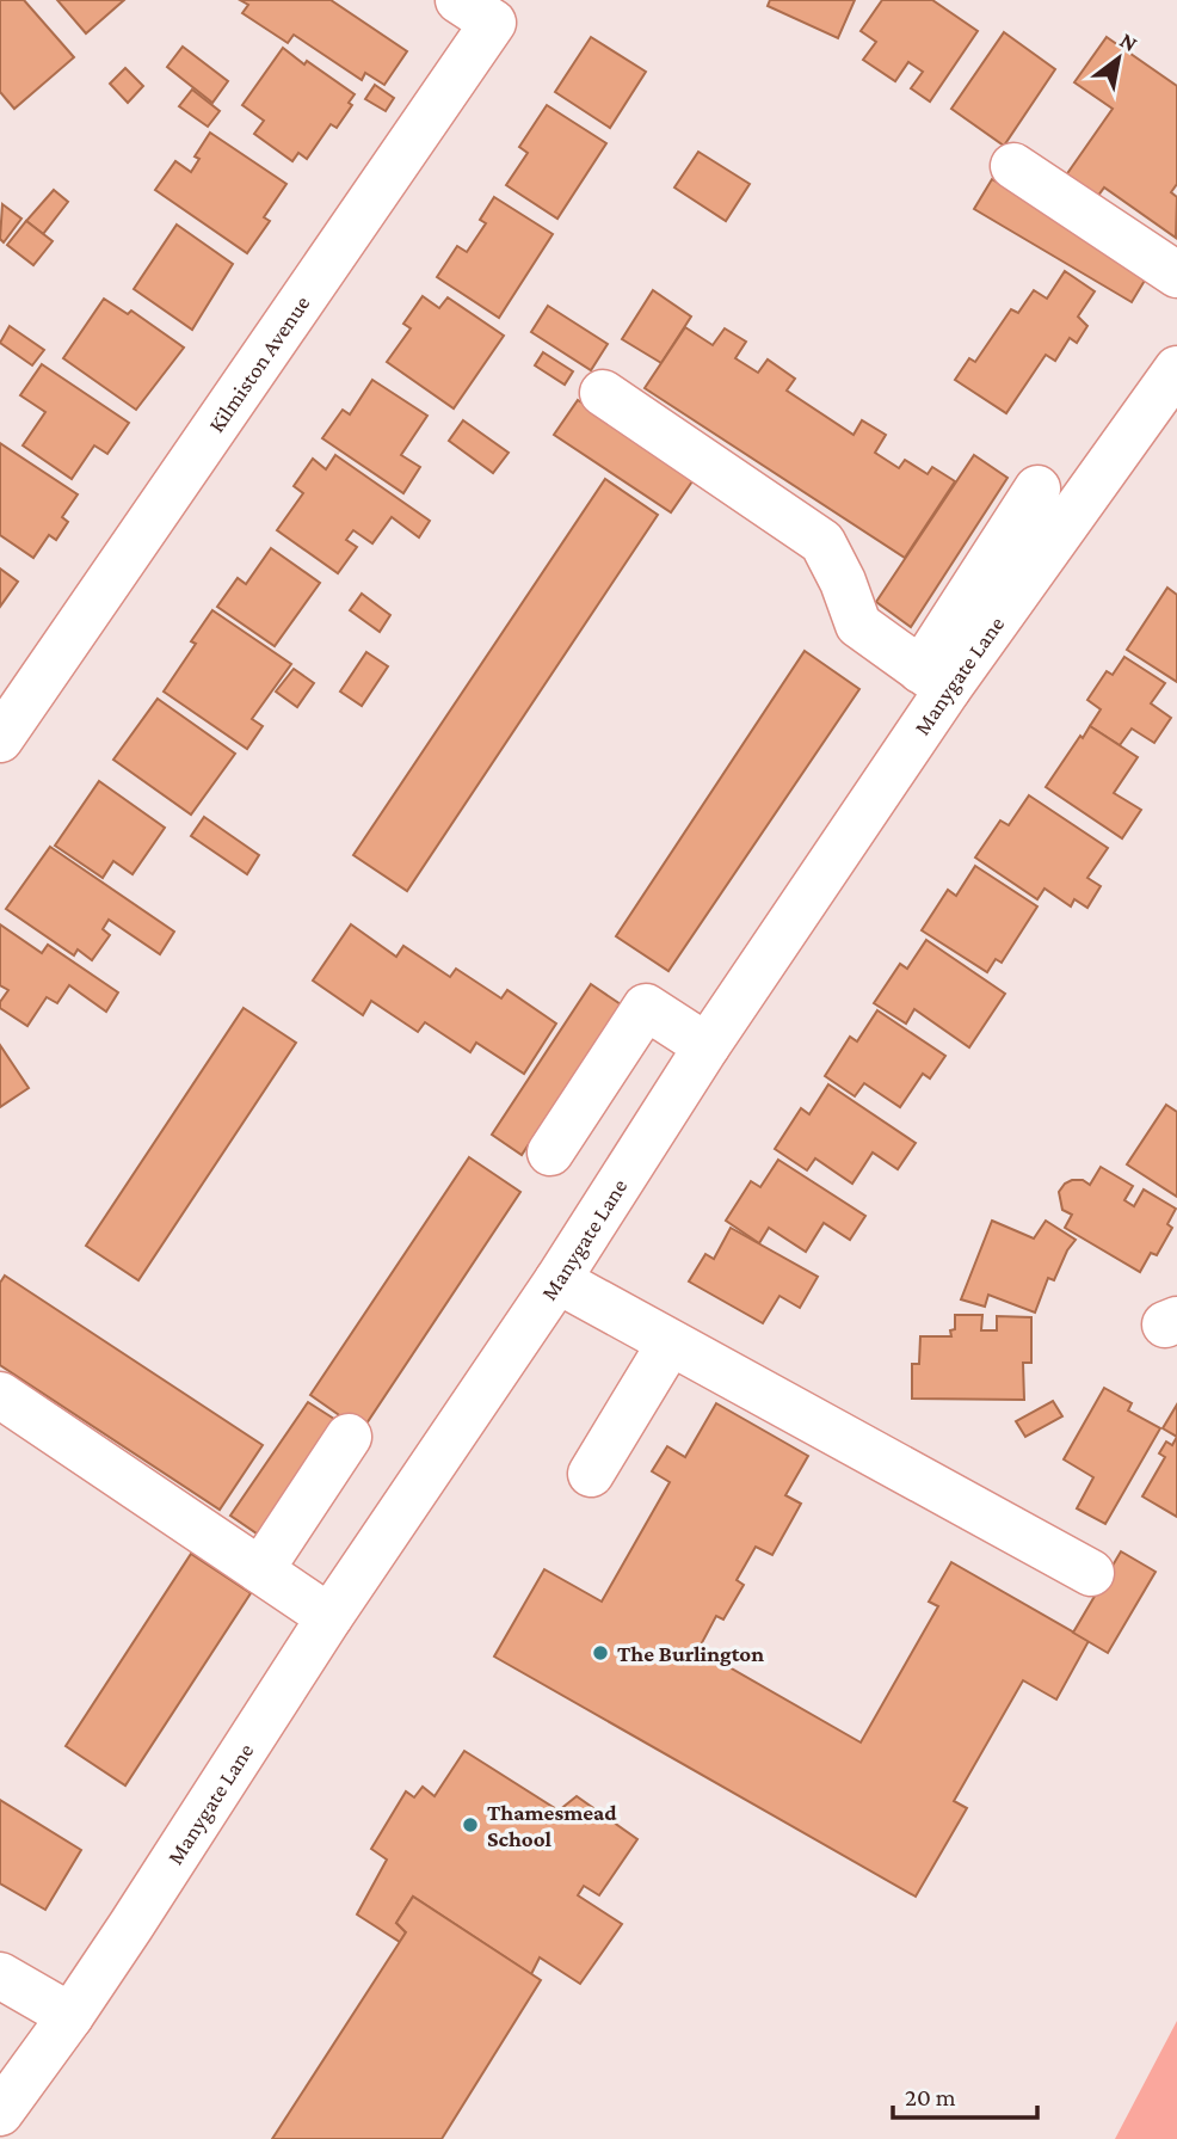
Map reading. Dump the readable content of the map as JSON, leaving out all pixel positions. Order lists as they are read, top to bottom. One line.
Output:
{"streets":{"street":["Kilmiston Avenue","Manygate Lane"]},"places":["The Burlington","Thamesmead School"],"scale_bar":"20 m","north":"top right"}
